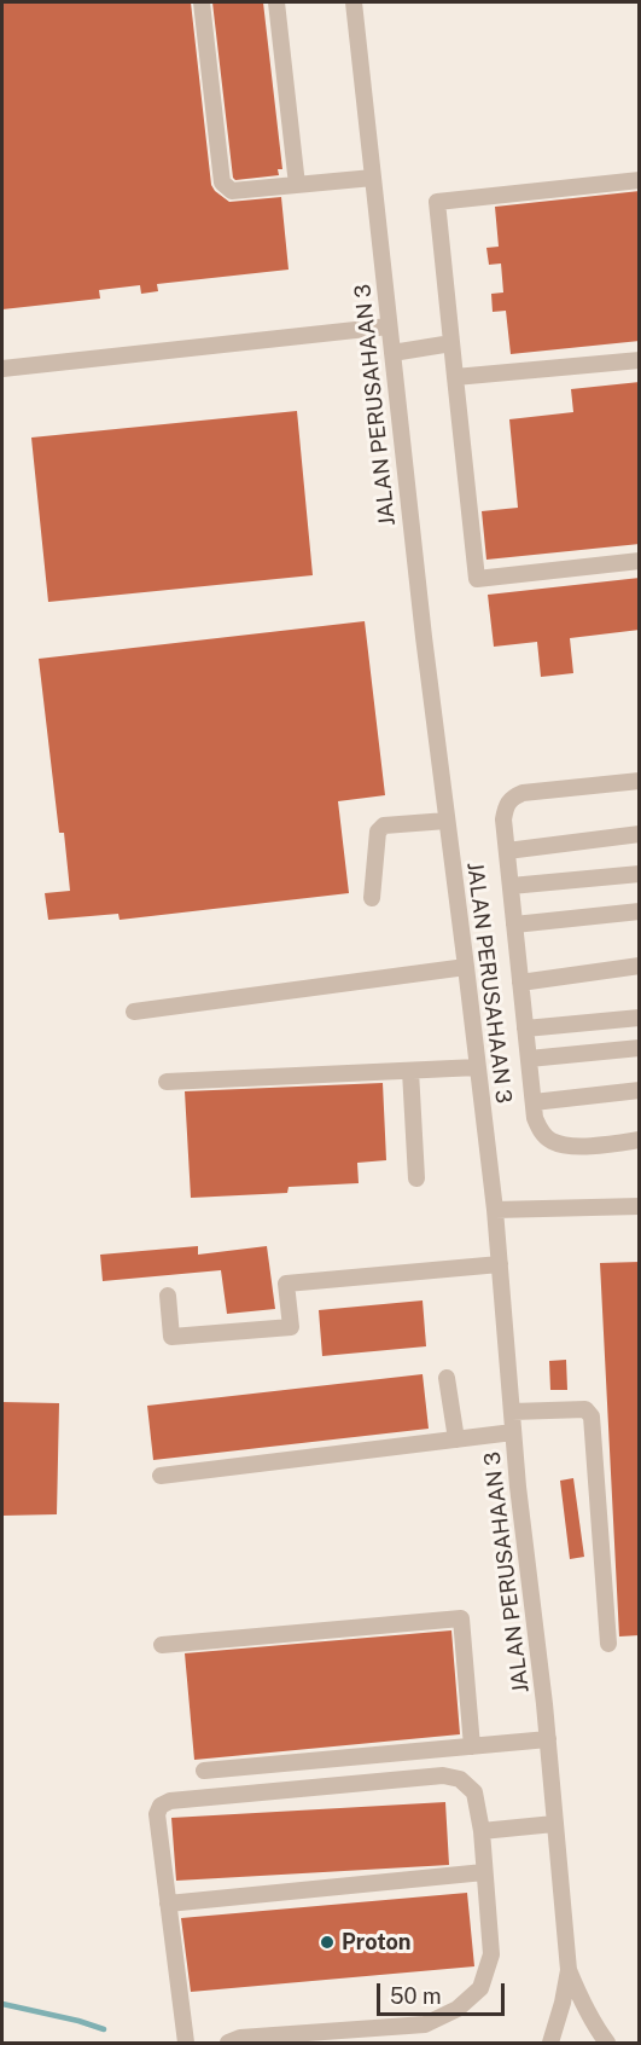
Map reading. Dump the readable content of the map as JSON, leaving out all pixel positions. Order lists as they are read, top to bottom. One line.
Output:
{"streets":{"street":["JALAN PERUSAHAAN 3"]},"places":["Proton"],"scale_bar":"50 m"}
